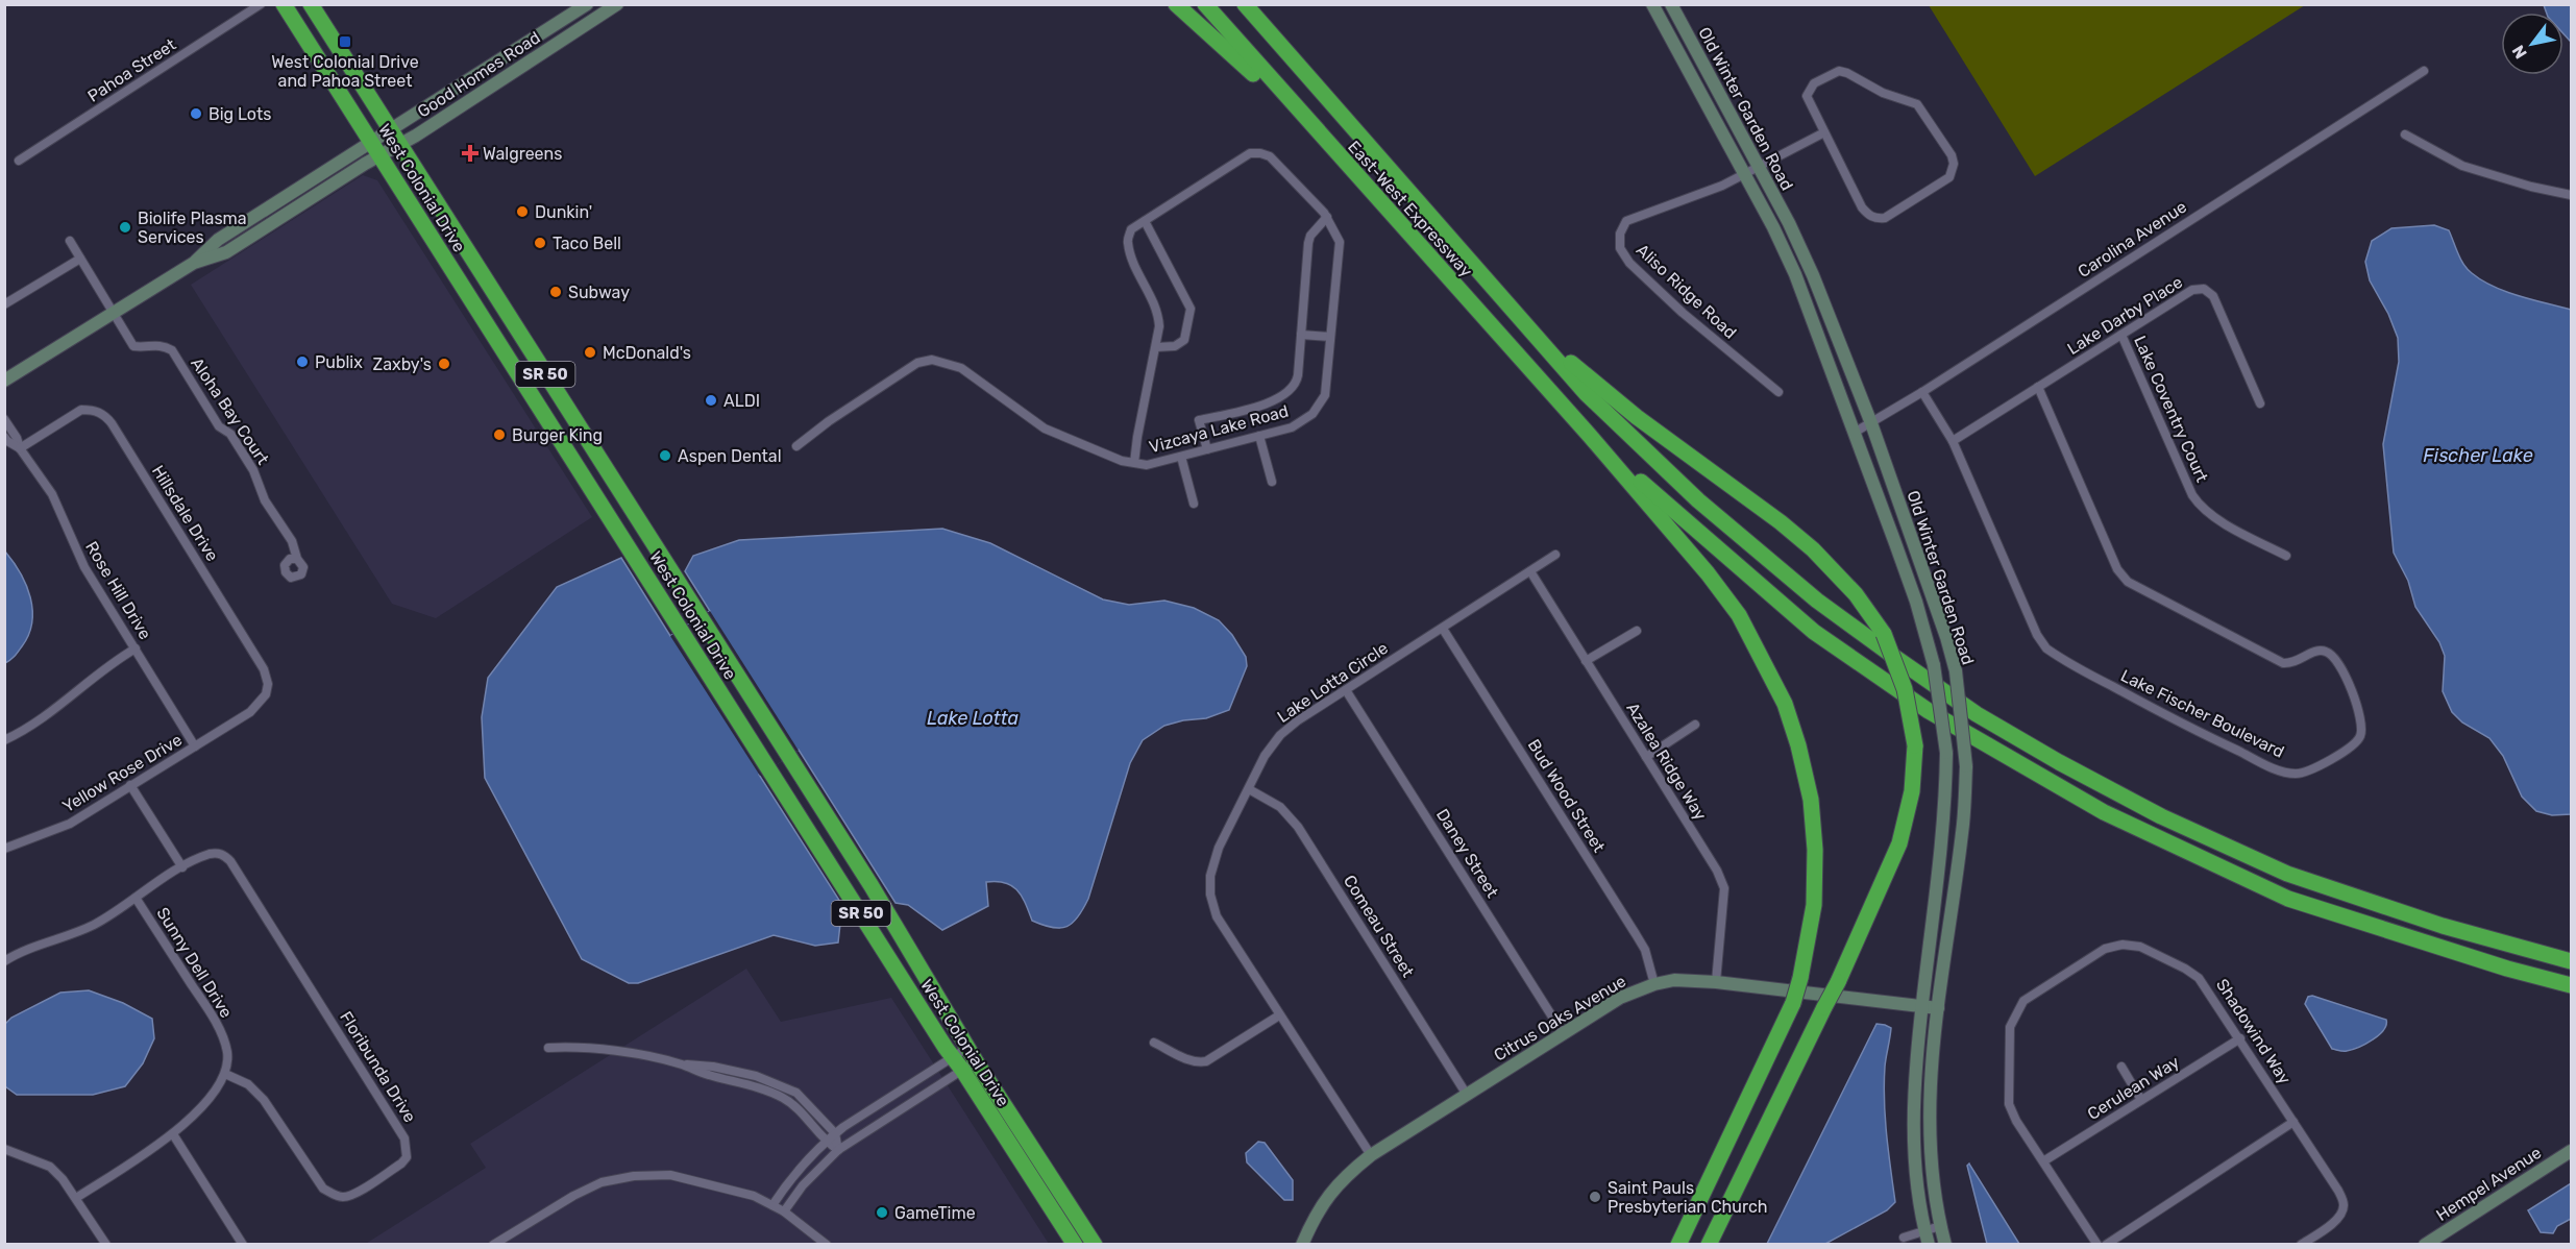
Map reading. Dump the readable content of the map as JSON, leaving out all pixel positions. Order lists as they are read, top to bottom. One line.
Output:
{"streets":{"highway":["West Colonial Drive","East-West Expressway","SR 50"],"main road":["Good Homes Road","Old Winter Garden Road","Citrus Oaks Avenue","Hempel Avenue"],"street":["Pahoa Street","Carolina Avenue","Aliso Ridge Road","Lake Darby Place","Lake Coventry Court","Aloha Bay Court","Vizcaya Lake Road","Hillsdale Drive","Rose Hill Drive","Lake Lotta Circle","Lake Fischer Boulevard","Azalea Ridge Way","Yellow Rose Drive","Bud Wood Street","Daney Street","Comeau Street","Sunny Dell Drive","Shadowind Way","Floribunda Drive","Cerulean Way"]},"crossings":[["Good Homes Road","West Colonial Drive"],["Good Homes Road","Aloha Bay Court"],["Old Winter Garden Road","Carolina Avenue"],["Old Winter Garden Road","Aliso Ridge Road"],["Old Winter Garden Road","Citrus Oaks Avenue"],["Carolina Avenue","Lake Fischer Boulevard"],["Lake Darby Place","Lake Coventry Court"],["Lake Darby Place","Lake Fischer Boulevard"],["Hillsdale Drive","Rose Hill Drive"],["Hillsdale Drive","Yellow Rose Drive"],["Rose Hill Drive","Yellow Rose Drive"],["Lake Lotta Circle","Azalea Ridge Way"],["Lake Lotta Circle","Bud Wood Street"],["Lake Lotta Circle","Daney Street"],["Lake Lotta Circle","Comeau Street"],["Lake Lotta Circle","Citrus Oaks Avenue"],["Azalea Ridge Way","Citrus Oaks Avenue"],["Bud Wood Street","Citrus Oaks Avenue"],["Daney Street","Citrus Oaks Avenue"],["Comeau Street","Citrus Oaks Avenue"],["Sunny Dell Drive","Floribunda Drive"],["Shadowind Way","Cerulean Way"]],"water":["Fischer Lake","Lake Lotta"],"places":{"transit":["West Colonial Drive and Pahoa Street"],"other":["Big Lots","Dunkin'","Biolife Plasma Services","Taco Bell","Subway","McDonald's","Publix","Zaxby's","ALDI","Burger King","Aspen Dental","Saint Pauls Presbyterian Church","GameTime"],"health":["Walgreens"]},"north":"bottom left"}
